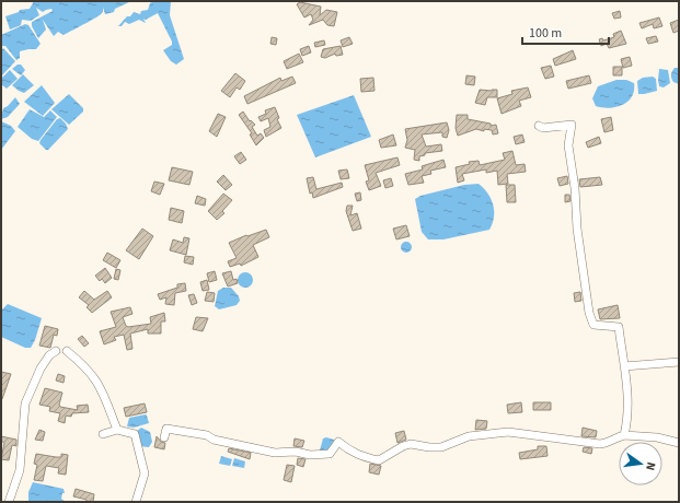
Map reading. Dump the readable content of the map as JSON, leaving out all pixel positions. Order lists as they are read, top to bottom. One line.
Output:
{"scale_bar":"100 m","north":"right"}
